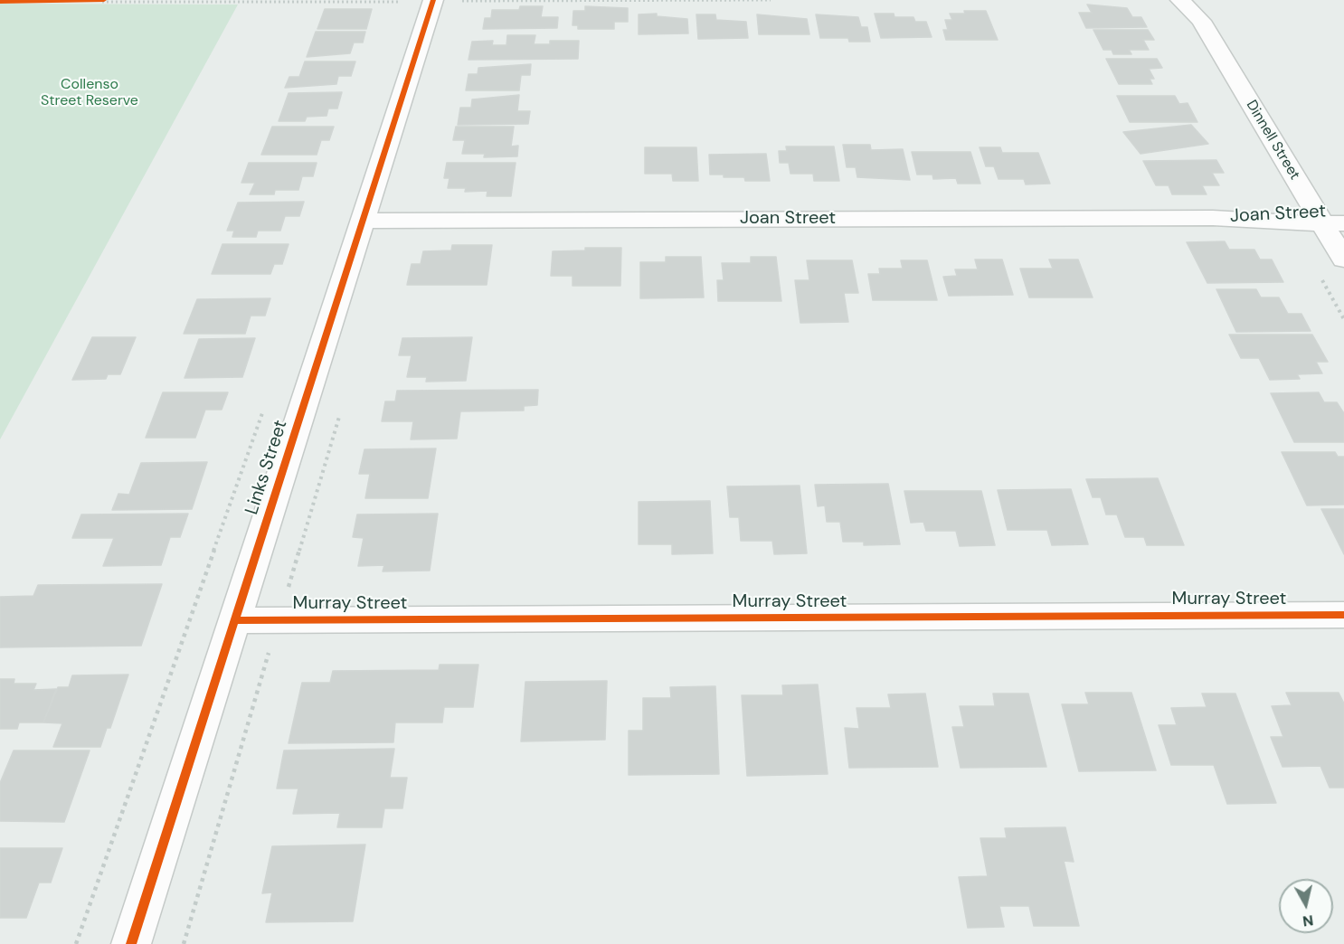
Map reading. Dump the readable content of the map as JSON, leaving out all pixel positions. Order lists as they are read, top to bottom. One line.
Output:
{"streets":{"street":["Dinnell Street","Joan Street","Links Street","Murray Street"]},"crossings":[["Dinnell Street","Joan Street"],["Joan Street","Links Street"],["Links Street","Murray Street"]],"parks":["Collenso Street Reserve"],"north":"bottom"}
